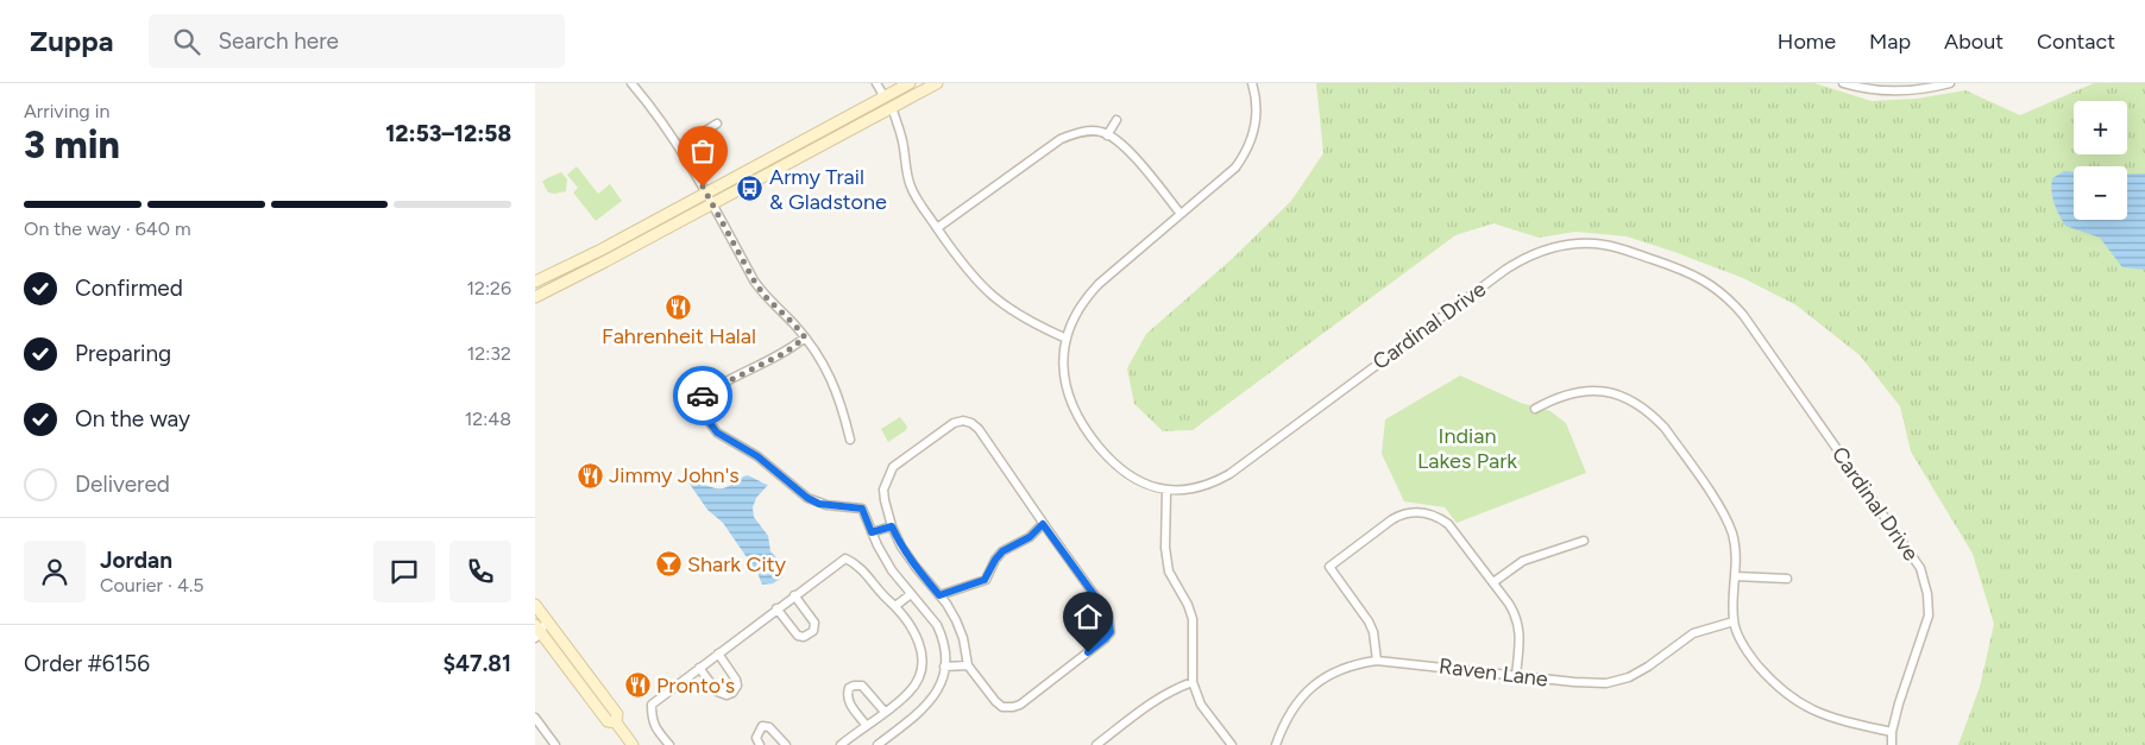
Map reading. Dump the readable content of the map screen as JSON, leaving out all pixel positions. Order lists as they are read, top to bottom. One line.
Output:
{"streets":{"street":["Cardinal Drive","Raven Lane"]},"parks":["Indian Lakes Park"],"places":{"bus stop":["Army Trail & Gladstone"],"restaurant":["Fahrenheit Halal","Jimmy John's","Pronto's"],"bar":["Shark City"]},"page":{"header":"Zuppa","search":"Search here","nav":["Home","Map","About","Contact"],"heading":["3 min","Arriving in","12:53–12:58"],"panel":["Jordan","Courier · 4.5","Order #6156","$47.81"],"map_buttons":["+","−"],"bar":"On the way · 640 m","list":[["Confirmed","12:26"],["Preparing","12:32"],["On the way","12:48"],"Delivered"]}}
